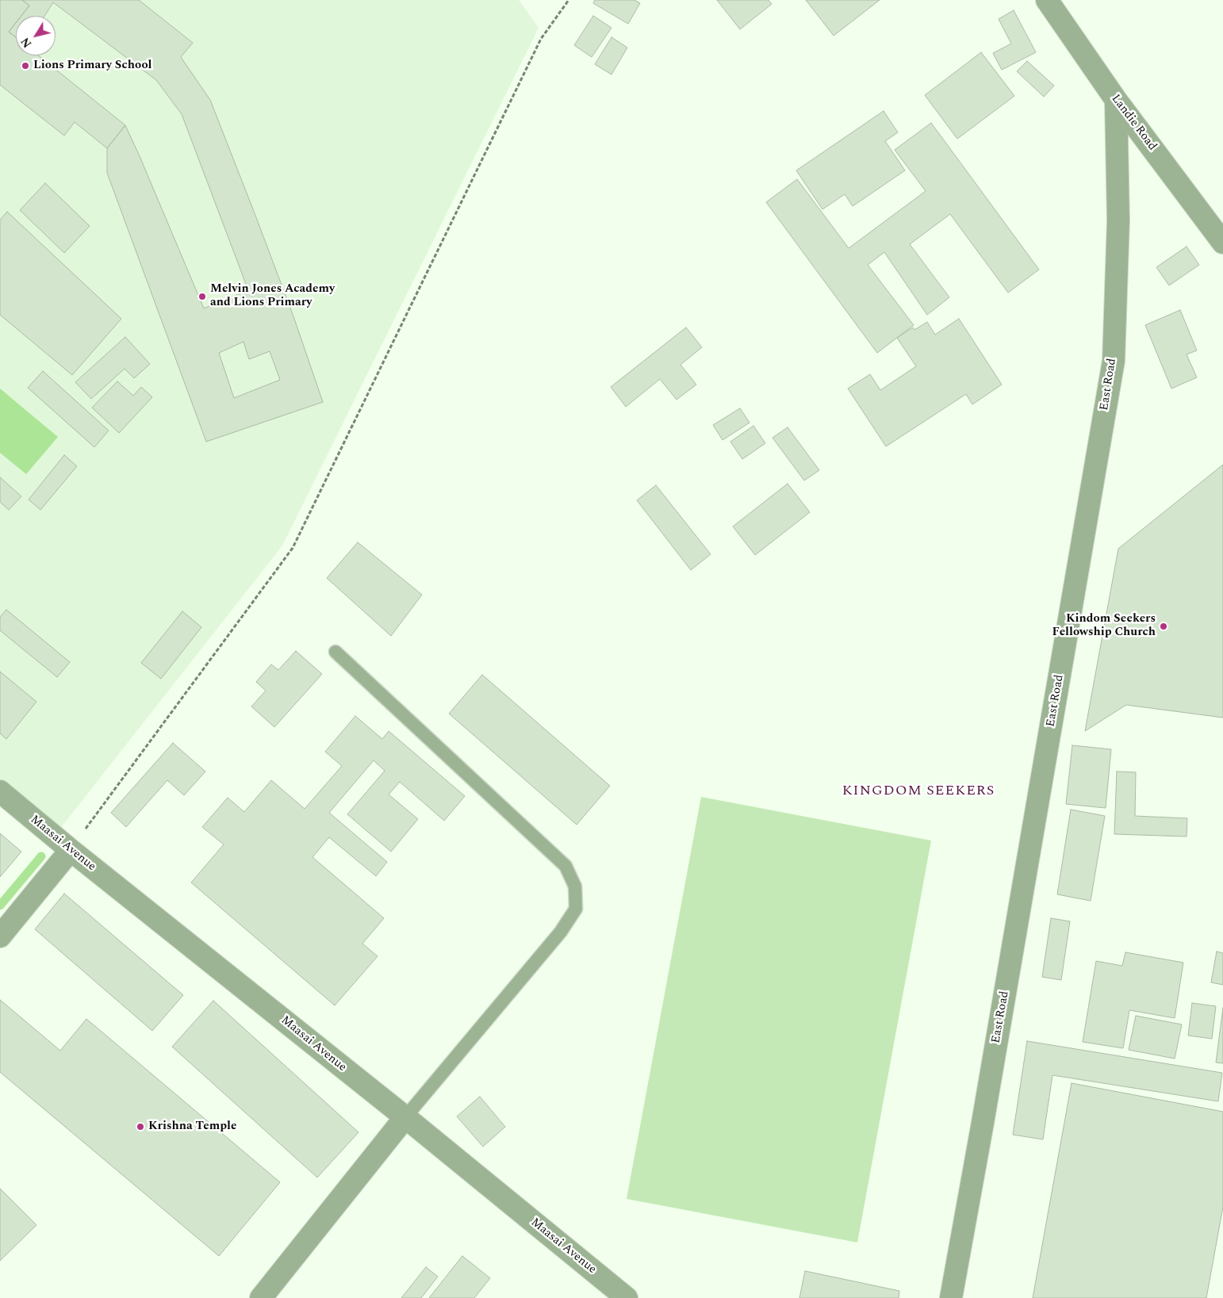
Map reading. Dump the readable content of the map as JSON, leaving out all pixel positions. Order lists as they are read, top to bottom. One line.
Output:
{"streets":{"street":["Landie Road","East Road","Maasai Avenue"]},"crossings":[["Landie Road","East Road"]],"districts":["KINGDOM SEEKERS"],"places":["Lions Primary School","Melvin Jones Academy and Lions Primary","Kindom Seekers Fellowship Church","Krishna Temple"],"north":"bottom left"}
